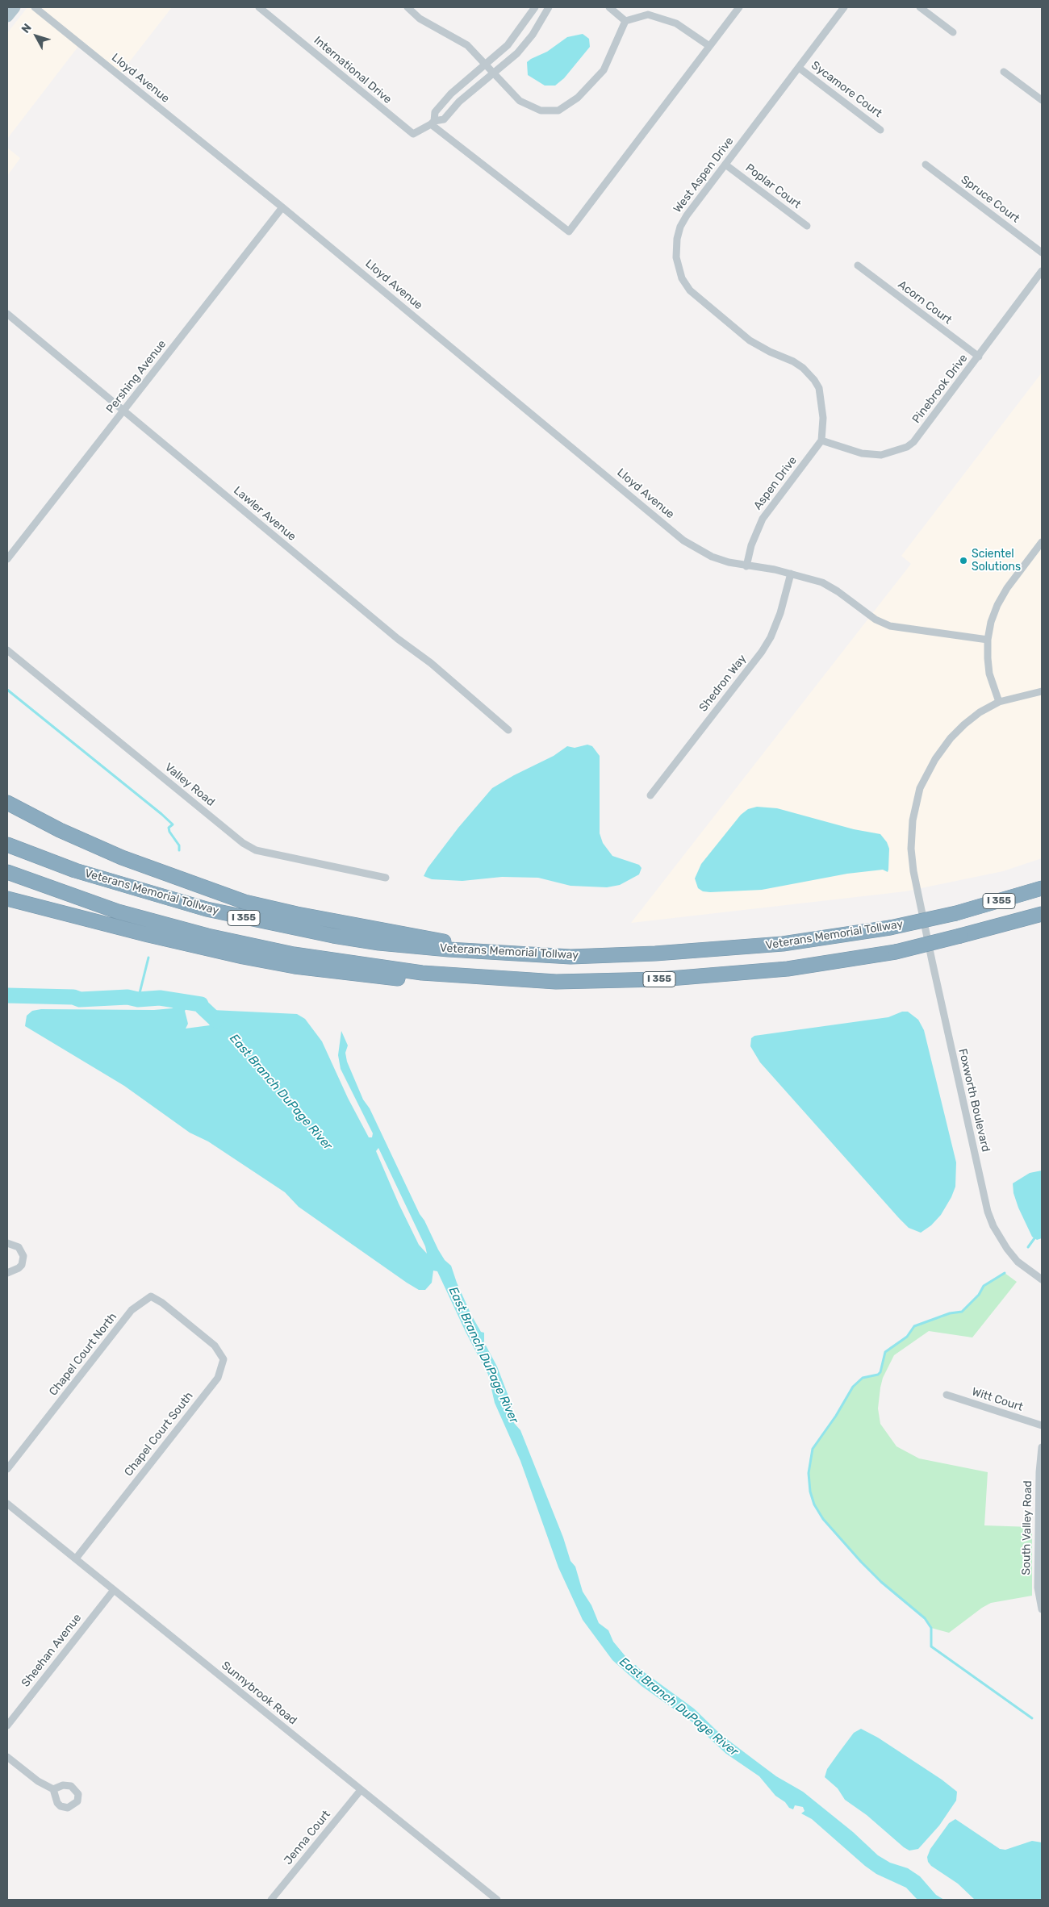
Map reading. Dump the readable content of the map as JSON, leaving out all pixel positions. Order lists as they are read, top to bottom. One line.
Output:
{"streets":{"highway":["Veterans Memorial Tollway","I 355"],"street":["International Drive","Lloyd Avenue","Sycamore Court","West Aspen Drive","Poplar Court","Spruce Court","Acorn Court","Pershing Avenue","Pinebrook Drive","Aspen Drive","Lawler Avenue","Shedron Way","Valley Road","Foxworth Boulevard","Chapel Court North","Witt Court","Chapel Court South","South Valley Road","Sheehan Avenue","Sunnybrook Road","Jenna Court"]},"crossings":[["Lloyd Avenue","Pershing Avenue"],["Lloyd Avenue","Aspen Drive"],["Lloyd Avenue","Shedron Way"],["Sycamore Court","West Aspen Drive"],["West Aspen Drive","Poplar Court"],["West Aspen Drive","Pinebrook Drive"],["West Aspen Drive","Aspen Drive"],["Acorn Court","Pinebrook Drive"],["Pershing Avenue","Lawler Avenue"],["Pinebrook Drive","Aspen Drive"],["Chapel Court North","Chapel Court South"],["Chapel Court South","Sunnybrook Road"],["Sheehan Avenue","Sunnybrook Road"],["Sunnybrook Road","Jenna Court"]],"water":["East Branch DuPage River"],"places":["Scientel Solutions"],"north":"top left"}
